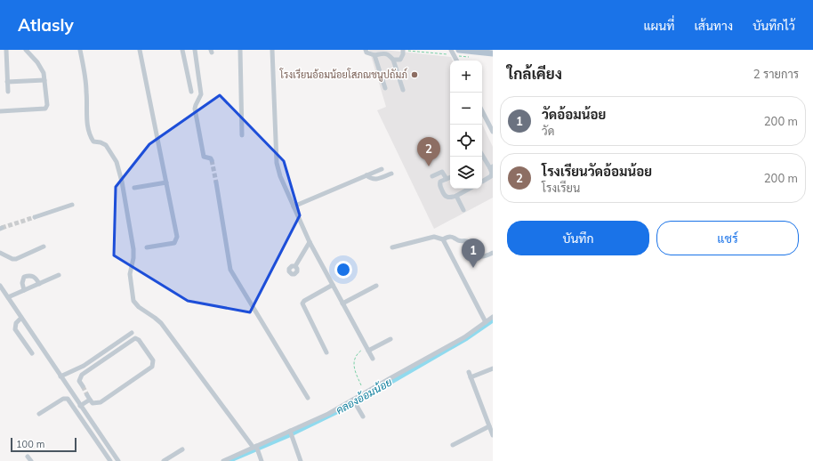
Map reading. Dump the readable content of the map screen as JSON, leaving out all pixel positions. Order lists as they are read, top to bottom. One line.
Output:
{"water":["คลองอ้อมน้อย"],"places":["โรงเรียนอ้อมน้อยโสภณชนูปถัมภ์"],"scale_bar":"100 m","page":{"header":"Atlasly","nav":["แผนที่","เส้นทาง","บันทึกไว้"],"heading":["ใกล้เคียง","2 รายการ"],"map_buttons":["+","−"],"list":[{"mark":"1","name":"วัดอ้อมน้อย","note":"วัด","value":"200 m"},{"mark":"2","name":"โรงเรียนวัดอ้อมน้อย","note":"โรงเรียน","value":"200 m"}],"pins":["2","1"],"buttons":["บันทึก","แชร์"],"scale":"100 m"}}
